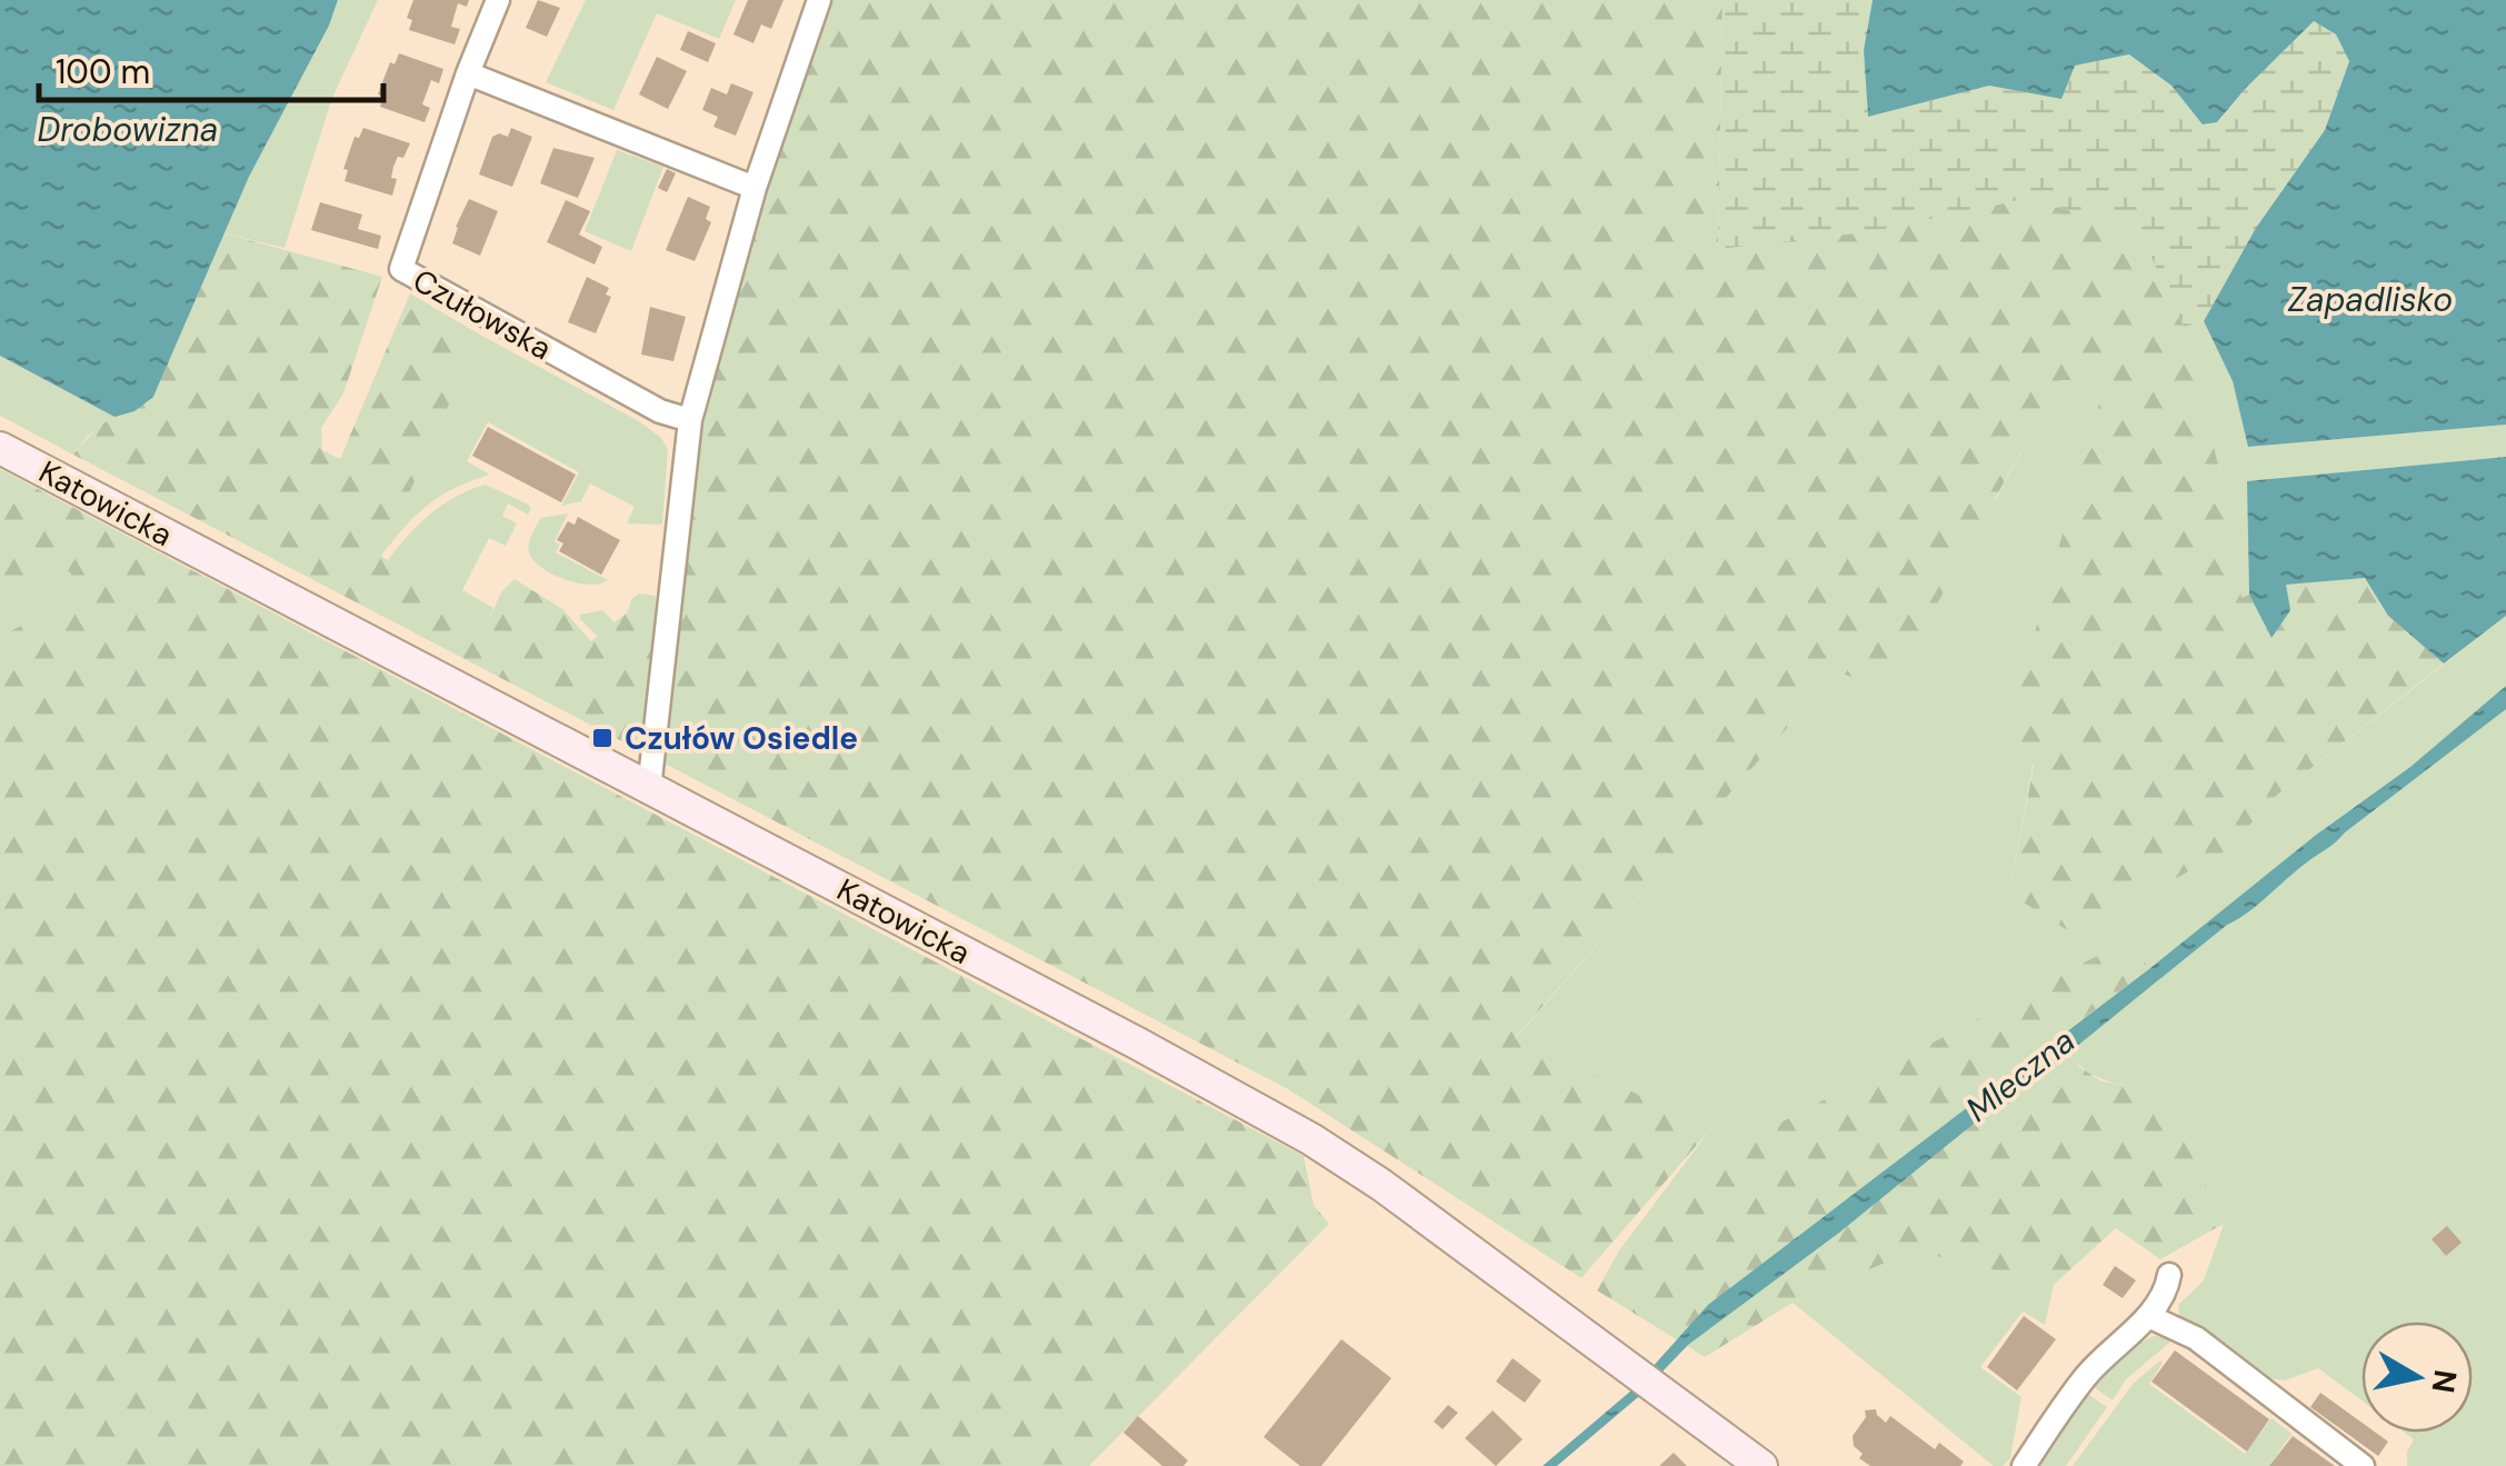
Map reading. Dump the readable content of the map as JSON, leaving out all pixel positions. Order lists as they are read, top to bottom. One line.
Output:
{"streets":{"main road":["Katowicka"],"street":["Czułowska"]},"water":["Drobowizna","Zapadlisko","Mleczna"],"places":{"transit":["Czułów Osiedle"]},"scale_bar":"100 m","north":"right"}
